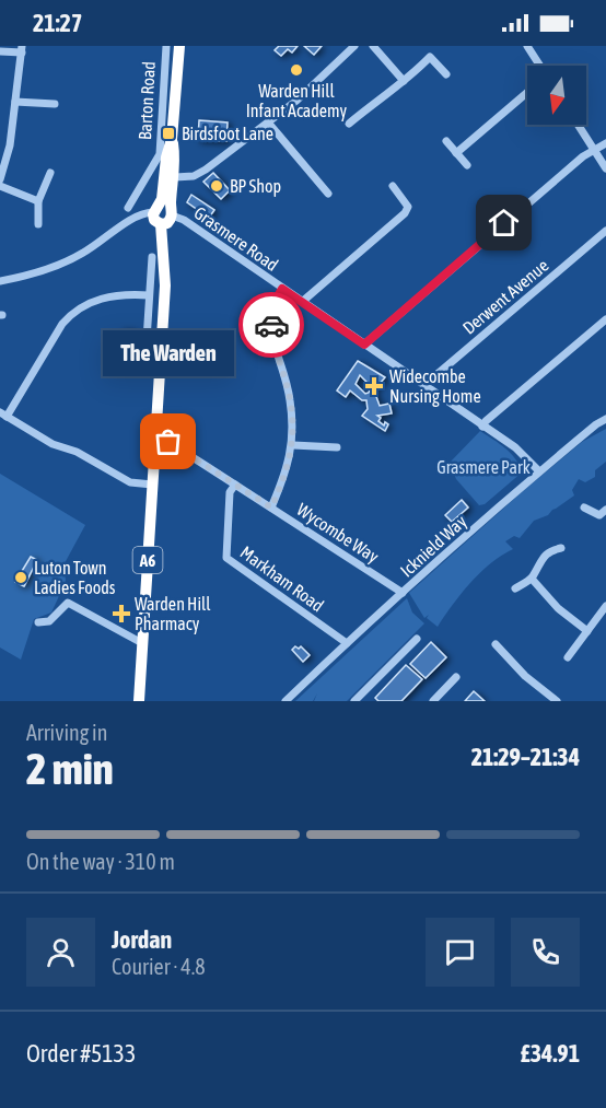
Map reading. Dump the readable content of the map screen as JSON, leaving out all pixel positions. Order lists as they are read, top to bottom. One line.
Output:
{"streets":{"highway":["Barton Road","A6"],"street":["Grasmere Road","Derwent Avenue","Wycombe Way","Icknield Way","Markham Road"]},"crossings":[["Barton Road","Grasmere Road"],["Barton Road","A6"],["Grasmere Road","Derwent Avenue"],["Grasmere Road","Icknield Way"],["Grasmere Road","A6"],["Wycombe Way","Icknield Way"],["Wycombe Way","A6"],["Wycombe Way","Markham Road"],["Icknield Way","Markham Road"]],"parks":["Grasmere Park"],"places":{"other":["Warden Hill Infant Academy","BP Shop","The Warden","Luton Town Ladies Foods"],"transit":["Birdsfoot Lane"],"health":["Widecombe Nursing Home","Warden Hill Pharmacy"]},"north":"bottom","page":{"status":"21:27","bubble":"The Warden","heading":["2 min","Arriving in","21:29–21:34"],"panel":["Jordan","Courier · 4.8","Order #5133","£34.91"],"bar":"On the way · 310 m"}}
